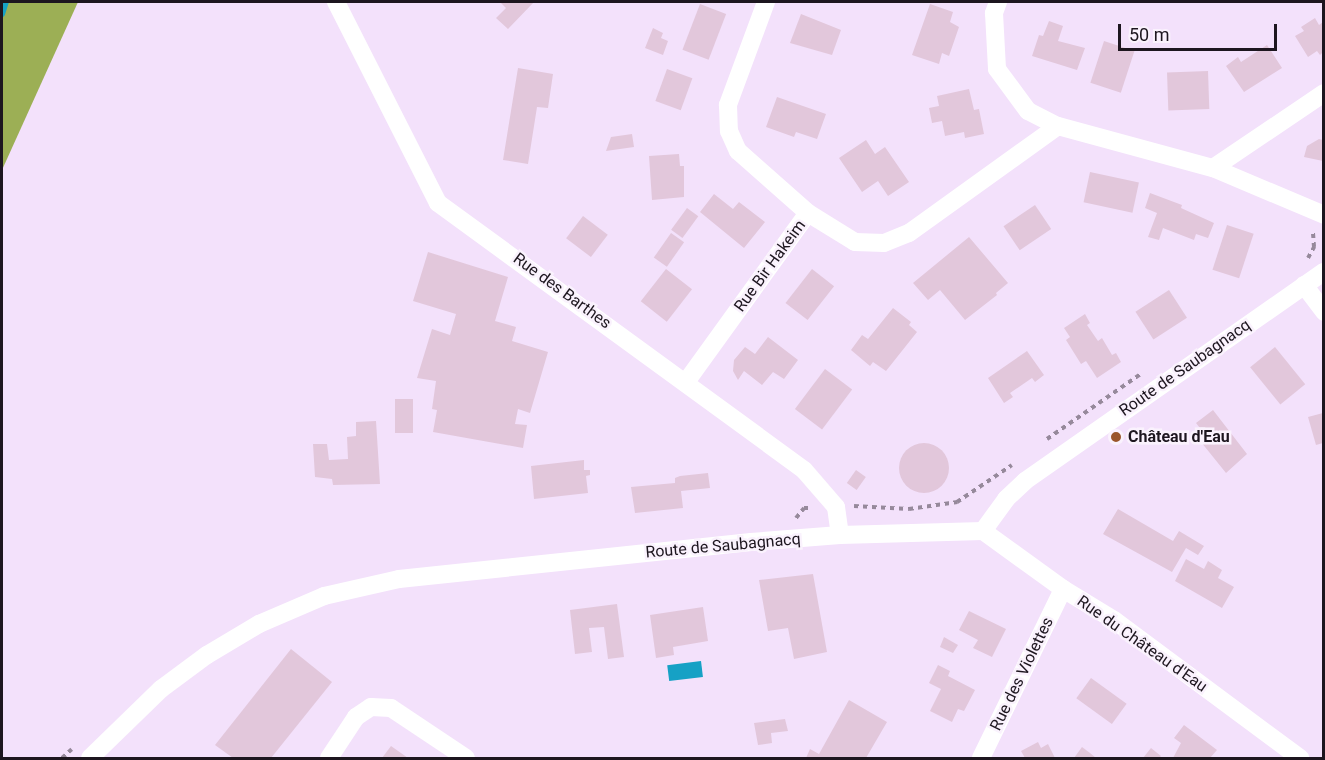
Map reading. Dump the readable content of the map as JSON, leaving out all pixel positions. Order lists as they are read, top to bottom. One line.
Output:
{"streets":{"street":["Rue Bir Hakeim","Rue des Barthes","Route de Saubagnacq","Rue du Château d'Eau","Rue des Violettes"]},"crossings":[["Rue Bir Hakeim","Rue des Barthes"],["Rue des Barthes","Route de Saubagnacq"],["Route de Saubagnacq","Rue du Château d'Eau"],["Rue du Château d'Eau","Rue des Violettes"]],"places":["Château d'Eau"],"scale_bar":"50 m"}
